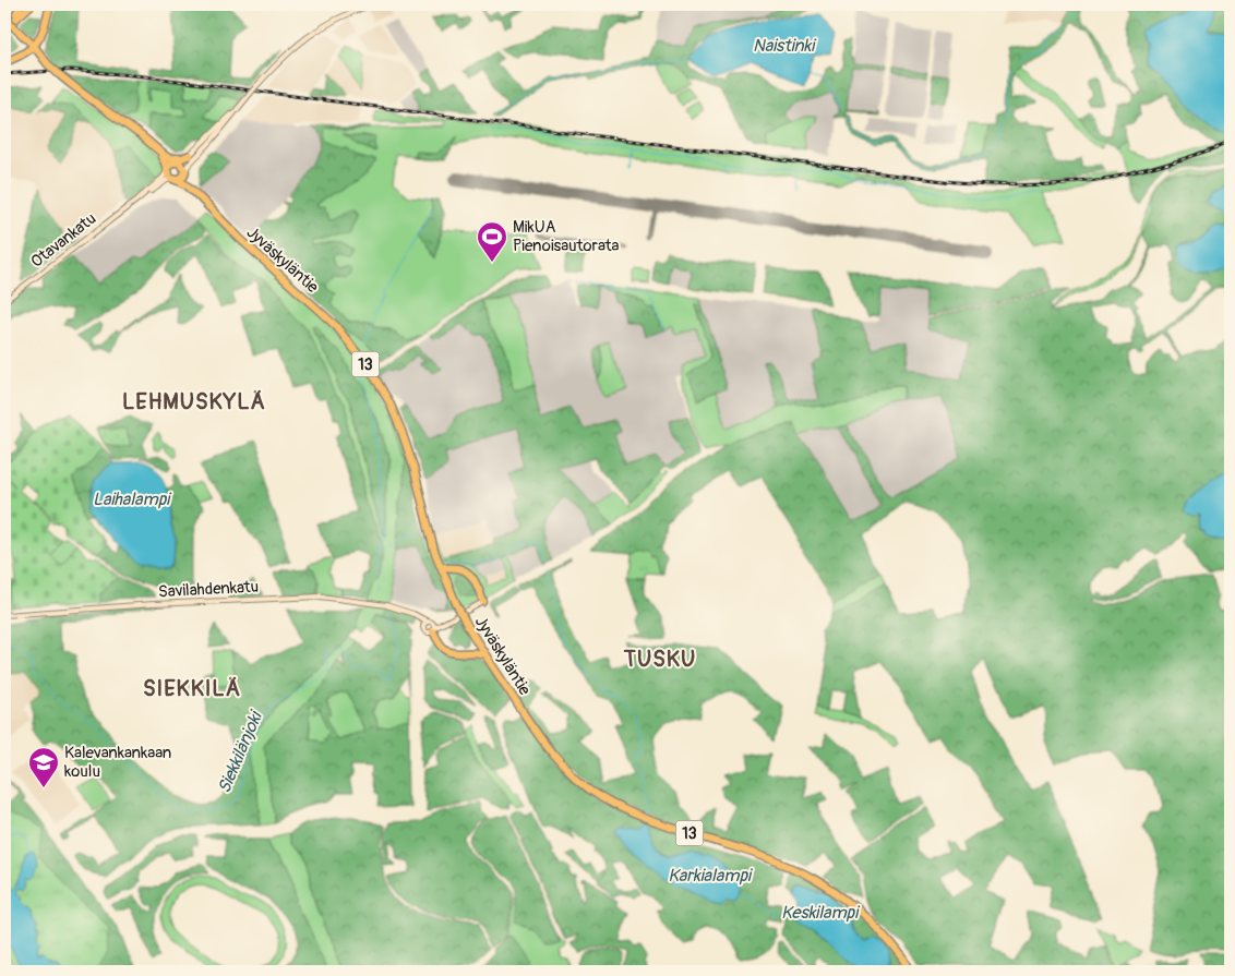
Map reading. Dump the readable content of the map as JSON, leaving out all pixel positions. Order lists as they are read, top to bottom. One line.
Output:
{"streets":{"highway":["Jyväskyläntie","13"],"main road":["Otavankatu","Savilahdenkatu"]},"crossings":[["Otavankatu","Jyväskyläntie"],["Otavankatu","13"],["Jyväskyläntie","13"]],"districts":["LEHMUSKYLÄ","TUSKU","SIEKKILÄ"],"water":["Naistinki","Laihalampi","Siekkilänjoki","Karkialampi","Keskilampi"],"places":{"sports":["MikUA Pienoisautorata"],"school or university":["Kalevankankaan koulu"]}}
